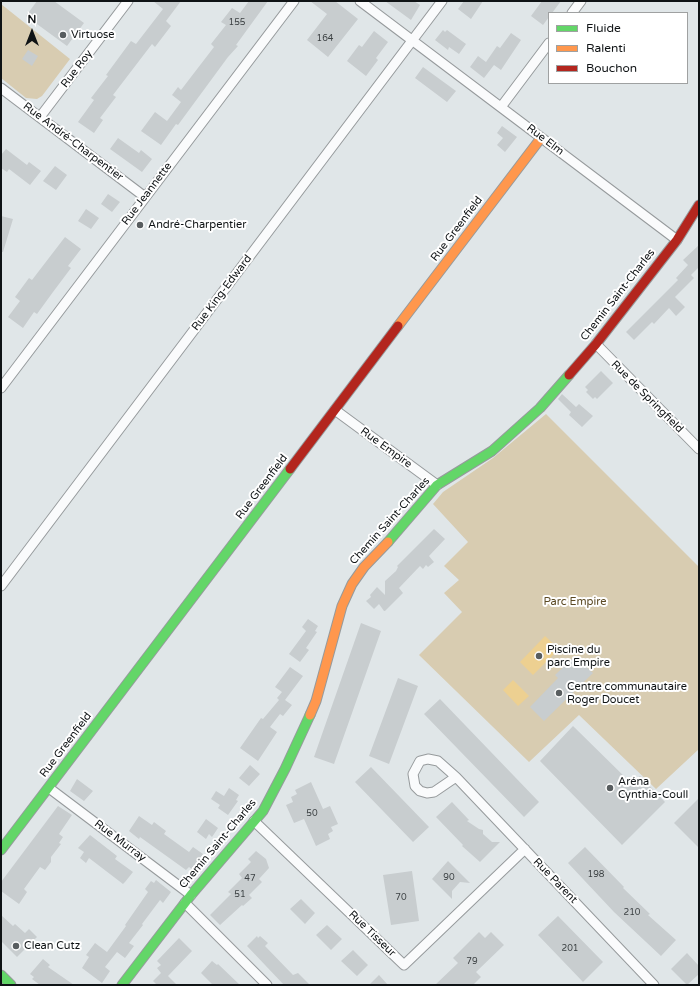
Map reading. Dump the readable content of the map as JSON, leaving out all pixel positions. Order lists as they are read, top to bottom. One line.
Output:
{"streets":{"street":["Rue Roy","Rue Elm","Rue André-Charpentier","Rue Jeannette","Rue Greenfield","Rue King-Edward","Chemin Saint-Charles","Rue de Springfield","Rue Empire","Rue Murray","Rue Parent","Rue Tisseur"]},"crossings":[["Rue Roy","Rue André-Charpentier"],["Rue Elm","Rue Greenfield"],["Rue Elm","Rue King-Edward"],["Rue Elm","Chemin Saint-Charles"],["Rue André-Charpentier","Rue Jeannette"],["Rue Greenfield","Rue Empire"],["Rue Greenfield","Rue Murray"],["Chemin Saint-Charles","Rue de Springfield"],["Chemin Saint-Charles","Rue Empire"],["Chemin Saint-Charles","Rue Murray"],["Chemin Saint-Charles","Rue Tisseur"],["Rue Parent","Rue Tisseur"]],"parks":["Parc Empire"],"places":["Virtuose","André-Charpentier","Piscine du parc Empire","Centre communautaire Roger Doucet","Aréna Cynthia-Coull","Clean Cutz"],"house_numbers":["155","164","50","198","90","47","51","70","210","201","79"],"legend":["Fluide","Ralenti","Bouchon"],"north":"top"}
